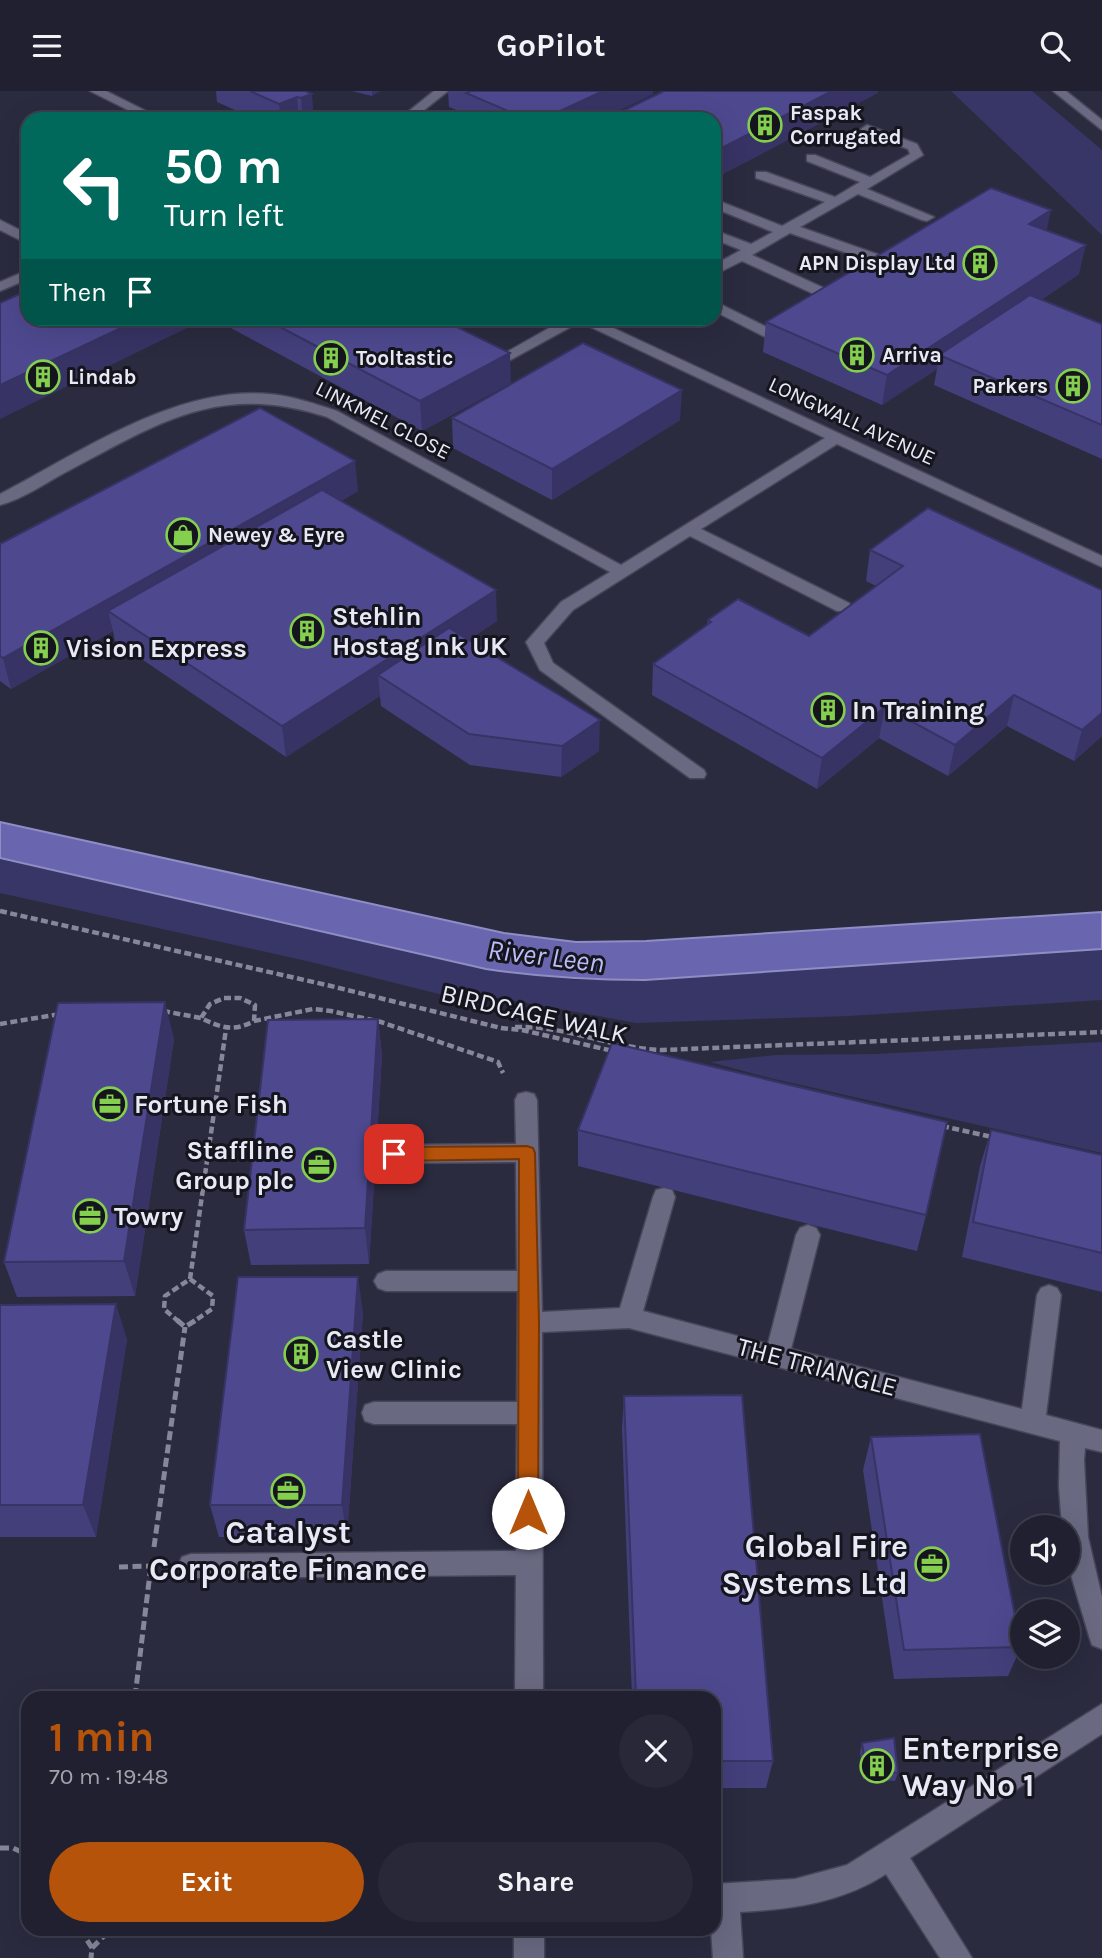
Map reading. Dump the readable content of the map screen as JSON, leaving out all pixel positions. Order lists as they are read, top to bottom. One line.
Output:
{"streets":{"street":["LINKMEL CLOSE","LONGWALL AVENUE","THE TRIANGLE"],"path":["BIRDCAGE WALK"]},"water":["River Leen"],"places":{"building":["Faspak Corrugated","APN Display Ltd","Arriva","Tooltastic","Lindab","Parkers","Stehlin Hostag Ink UK","Vision Express","In Training","Castle View Clinic","Enterprise Way No 1"],"shop":["Newey & Eyre"],"office":["Fortune Fish","Staffline Group plc","Towry","Catalyst Corporate Finance","Global Fire Systems Ltd"]},"page":{"header":"GoPilot","turn":["50 m","Turn left"],"then":"Then","heading":["1 min","70 m · 19:48"],"buttons":["Exit","Share"]}}
